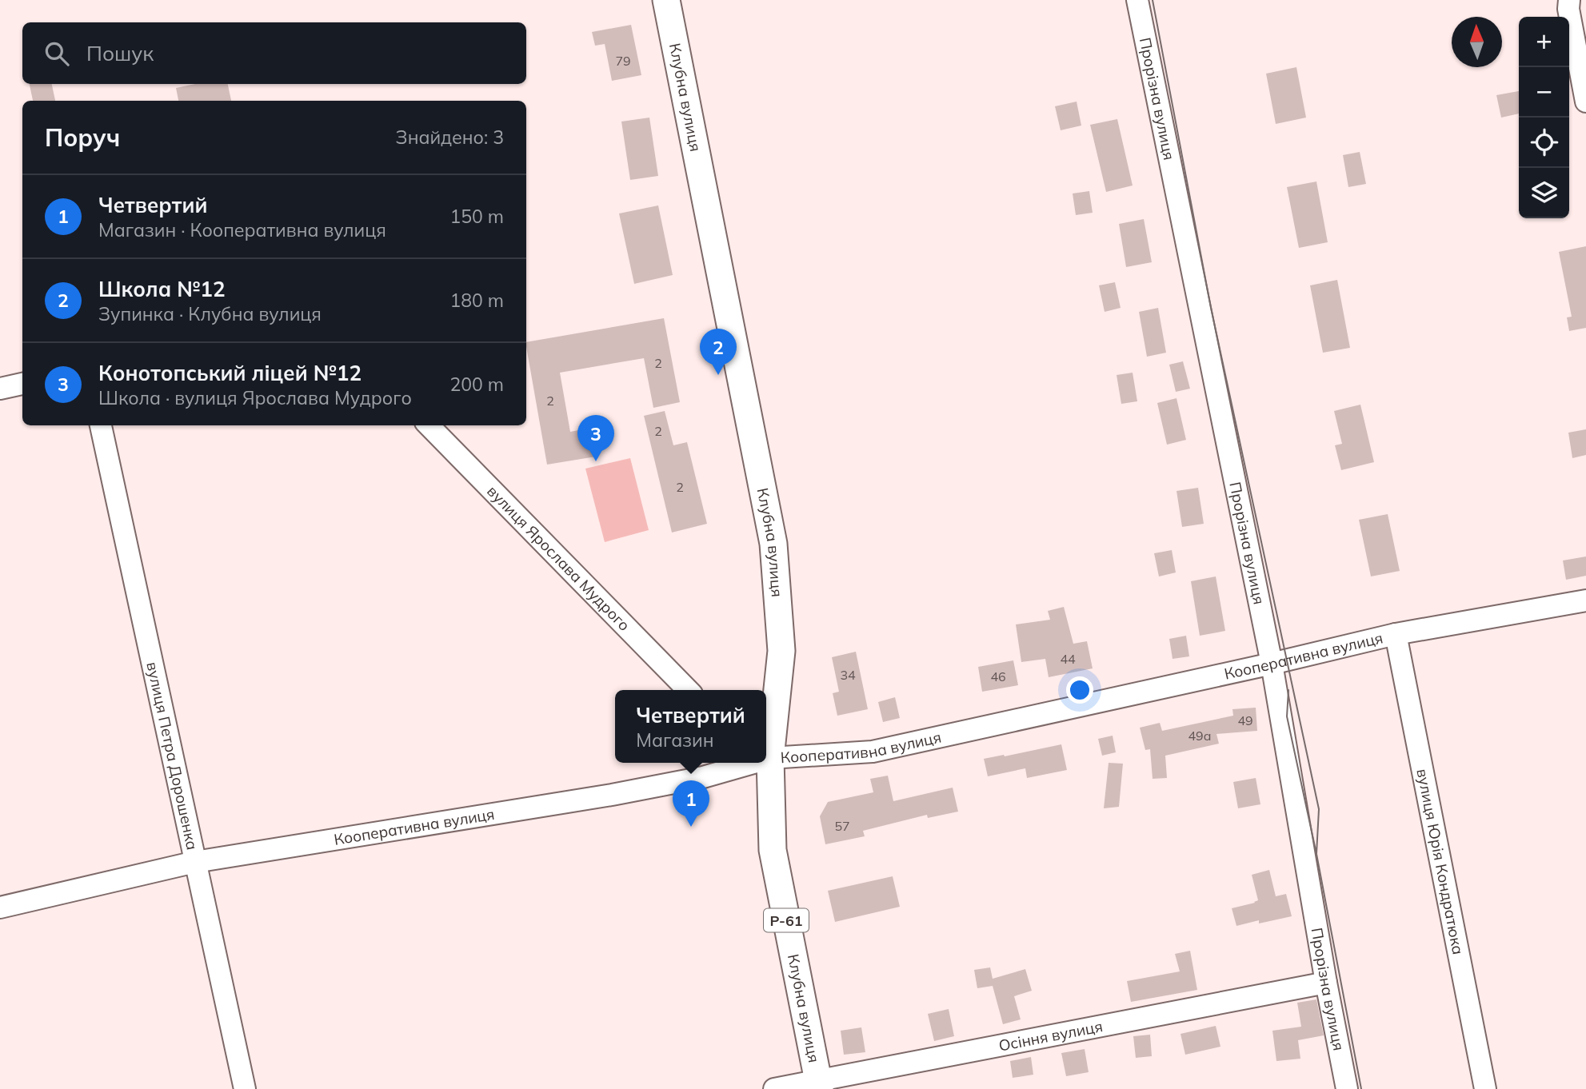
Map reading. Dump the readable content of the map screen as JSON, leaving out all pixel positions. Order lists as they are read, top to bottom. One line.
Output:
{"streets":{"main road":["Клубна вулиця","Р-61"],"street":["Прорізна вулиця","вулиця Ярослава Мудрого","Кооперативна вулиця","вулиця Петра Дорошенка","вулиця Юрія Кондратюка","Осіння вулиця"]},"crossings":[["Клубна вулиця","Кооперативна вулиця"],["Клубна вулиця","Осіння вулиця"],["Прорізна вулиця","Кооперативна вулиця"],["Прорізна вулиця","Осіння вулиця"],["Кооперативна вулиця","вулиця Петра Дорошенка"],["Кооперативна вулиця","вулиця Юрія Кондратюка"]],"house_numbers":["79","2","2","2","2","44","34","46","49","49а","57"],"north":"top","page":{"map_buttons":["+","−"],"search":"Пошук","heading":["Поруч","Знайдено: 3"],"list":[{"mark":"1","name":"Четвертий","note":"Магазин · Кооперативна вулиця","value":"150 m"},{"mark":"2","name":"Школа №12","note":"Зупинка · Клубна вулиця","value":"180 m"},{"mark":"3","name":"Конотопський ліцей №12","note":"Школа · вулиця Ярослава Мудрого","value":"200 m"}],"pins":["2","3","1"],"popup":["Четвертий","Магазин"]}}
